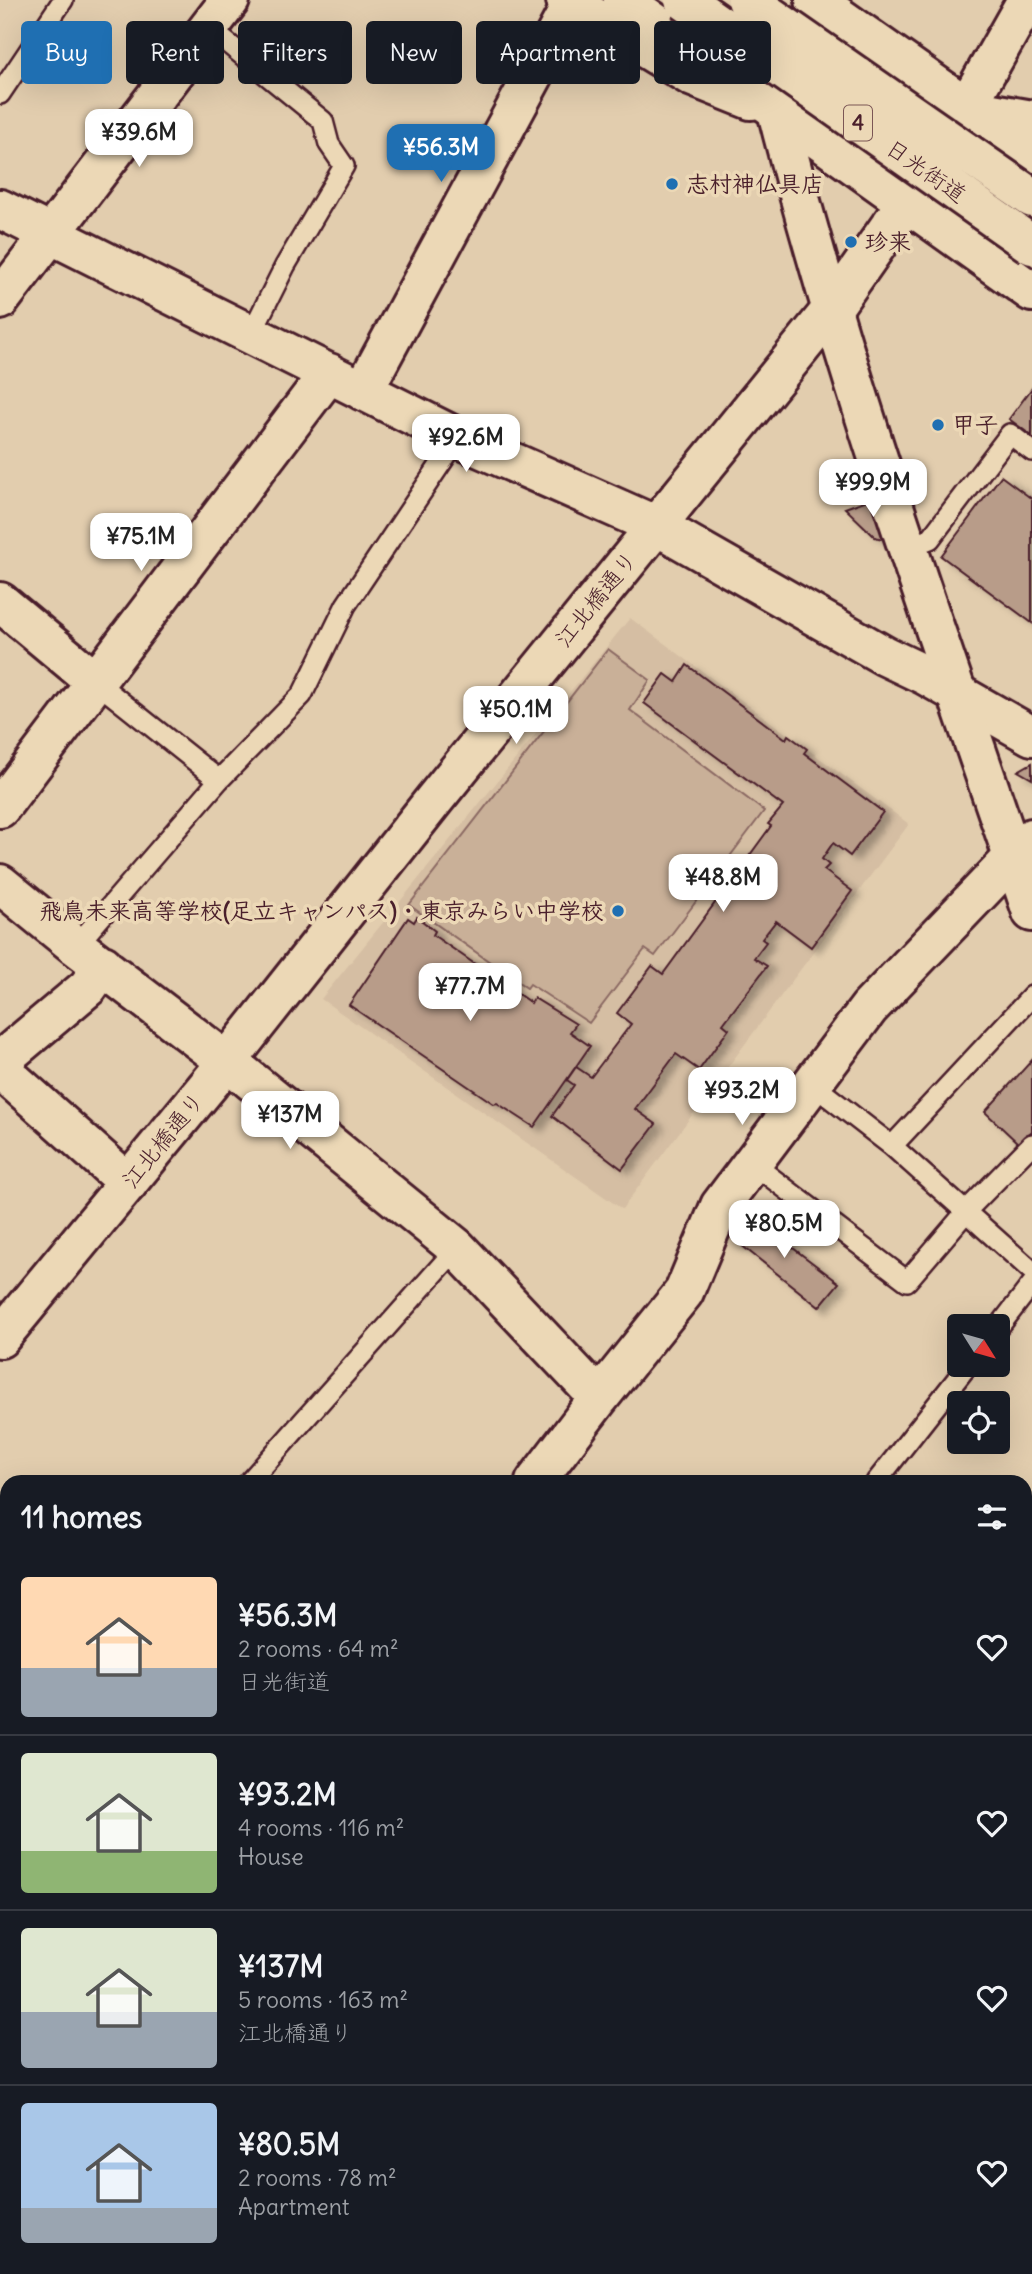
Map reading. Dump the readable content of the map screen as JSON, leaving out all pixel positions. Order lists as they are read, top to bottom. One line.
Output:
{"streets":{"main road":["4","日光街道","江北橋通り"]},"crossings":[["4","江北橋通り"]],"places":["志村神仏具店","珍来","甲子","飛鳥未来高等学校(足立キャンパス)・東京みらい中学校"],"north":"bottom right","page":{"chip":["Buy","Rent","Filters","New","Apartment","House"],"price":["¥39.6M","¥56.3M","¥92.6M","¥99.9M","¥75.1M","¥50.1M","¥48.8M","¥77.7M","¥93.2M","¥137M","¥80.5M"],"heading":"11 homes","list":[{"name":"¥56.3M","note":"2 rooms · 64 m² · 日光街道"},{"name":"¥93.2M","note":"4 rooms · 116 m² · House"},{"name":"¥137M","note":"5 rooms · 163 m² · 江北橋通り"},{"name":"¥80.5M","note":"2 rooms · 78 m² · Apartment"}]}}
